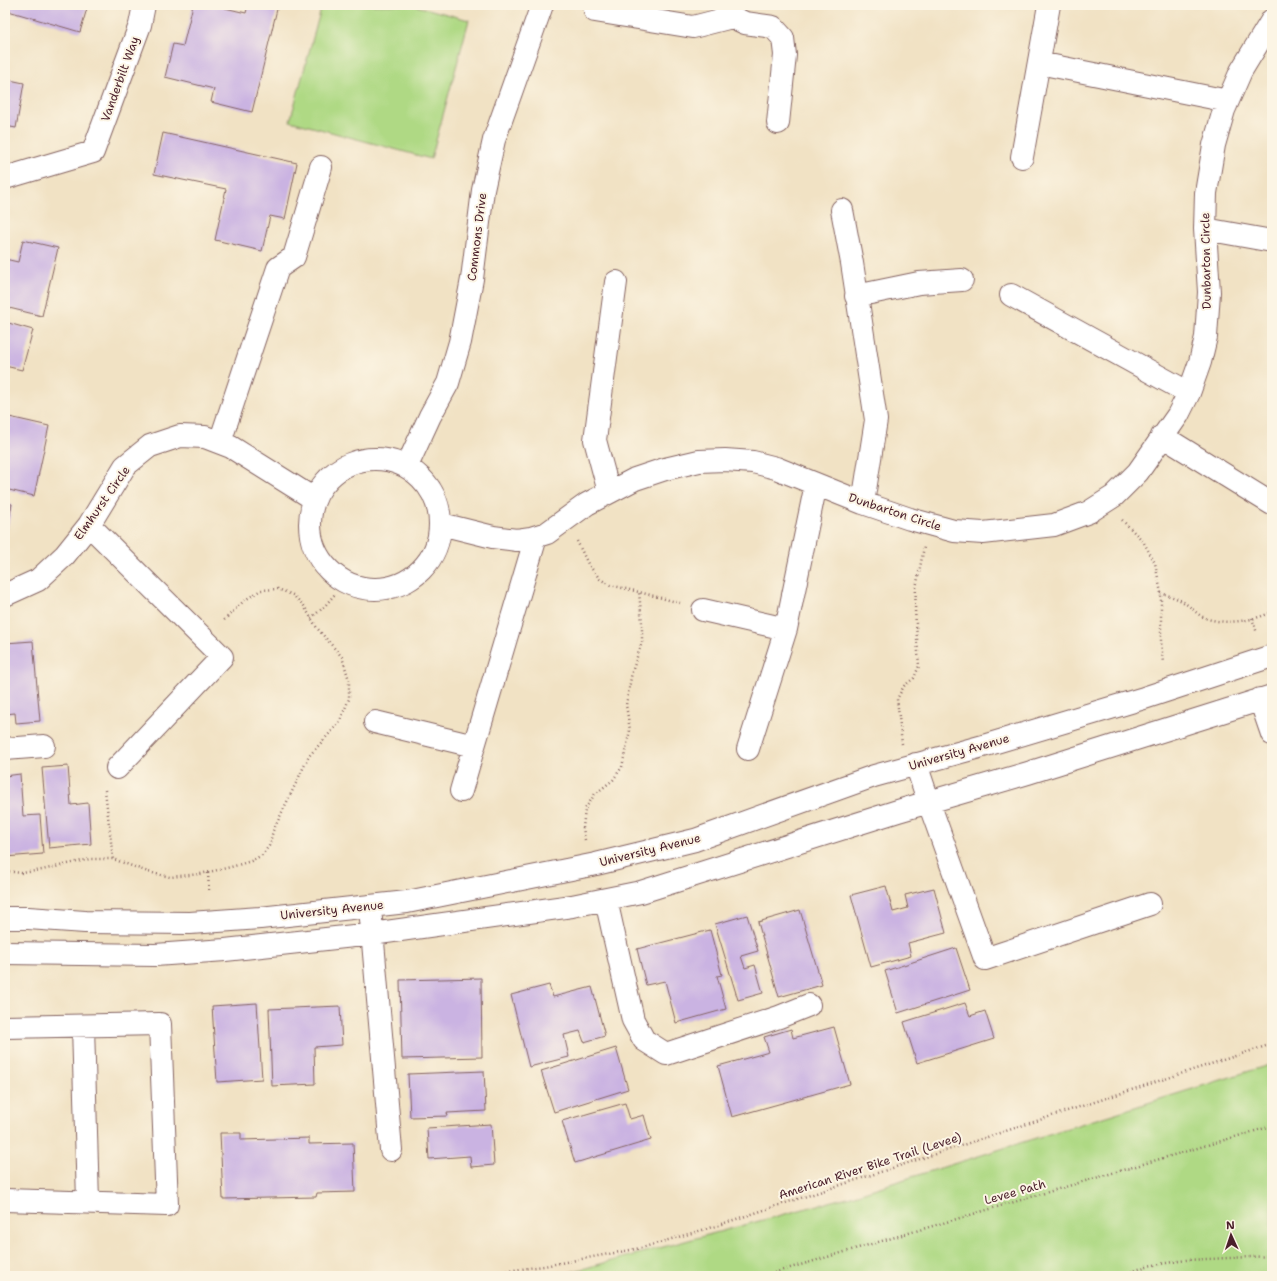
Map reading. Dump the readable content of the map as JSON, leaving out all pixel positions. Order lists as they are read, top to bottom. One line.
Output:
{"streets":{"street":["Vanderbilt Way","Commons Drive","Dunbarton Circle","Elmhurst Circle","University Avenue"],"path":["American River Bike Trail (Levee)","Levee Path"]},"crossings":[["Commons Drive","Dunbarton Circle"],["Commons Drive","Elmhurst Circle"],["Dunbarton Circle","Elmhurst Circle"]],"north":"top"}
